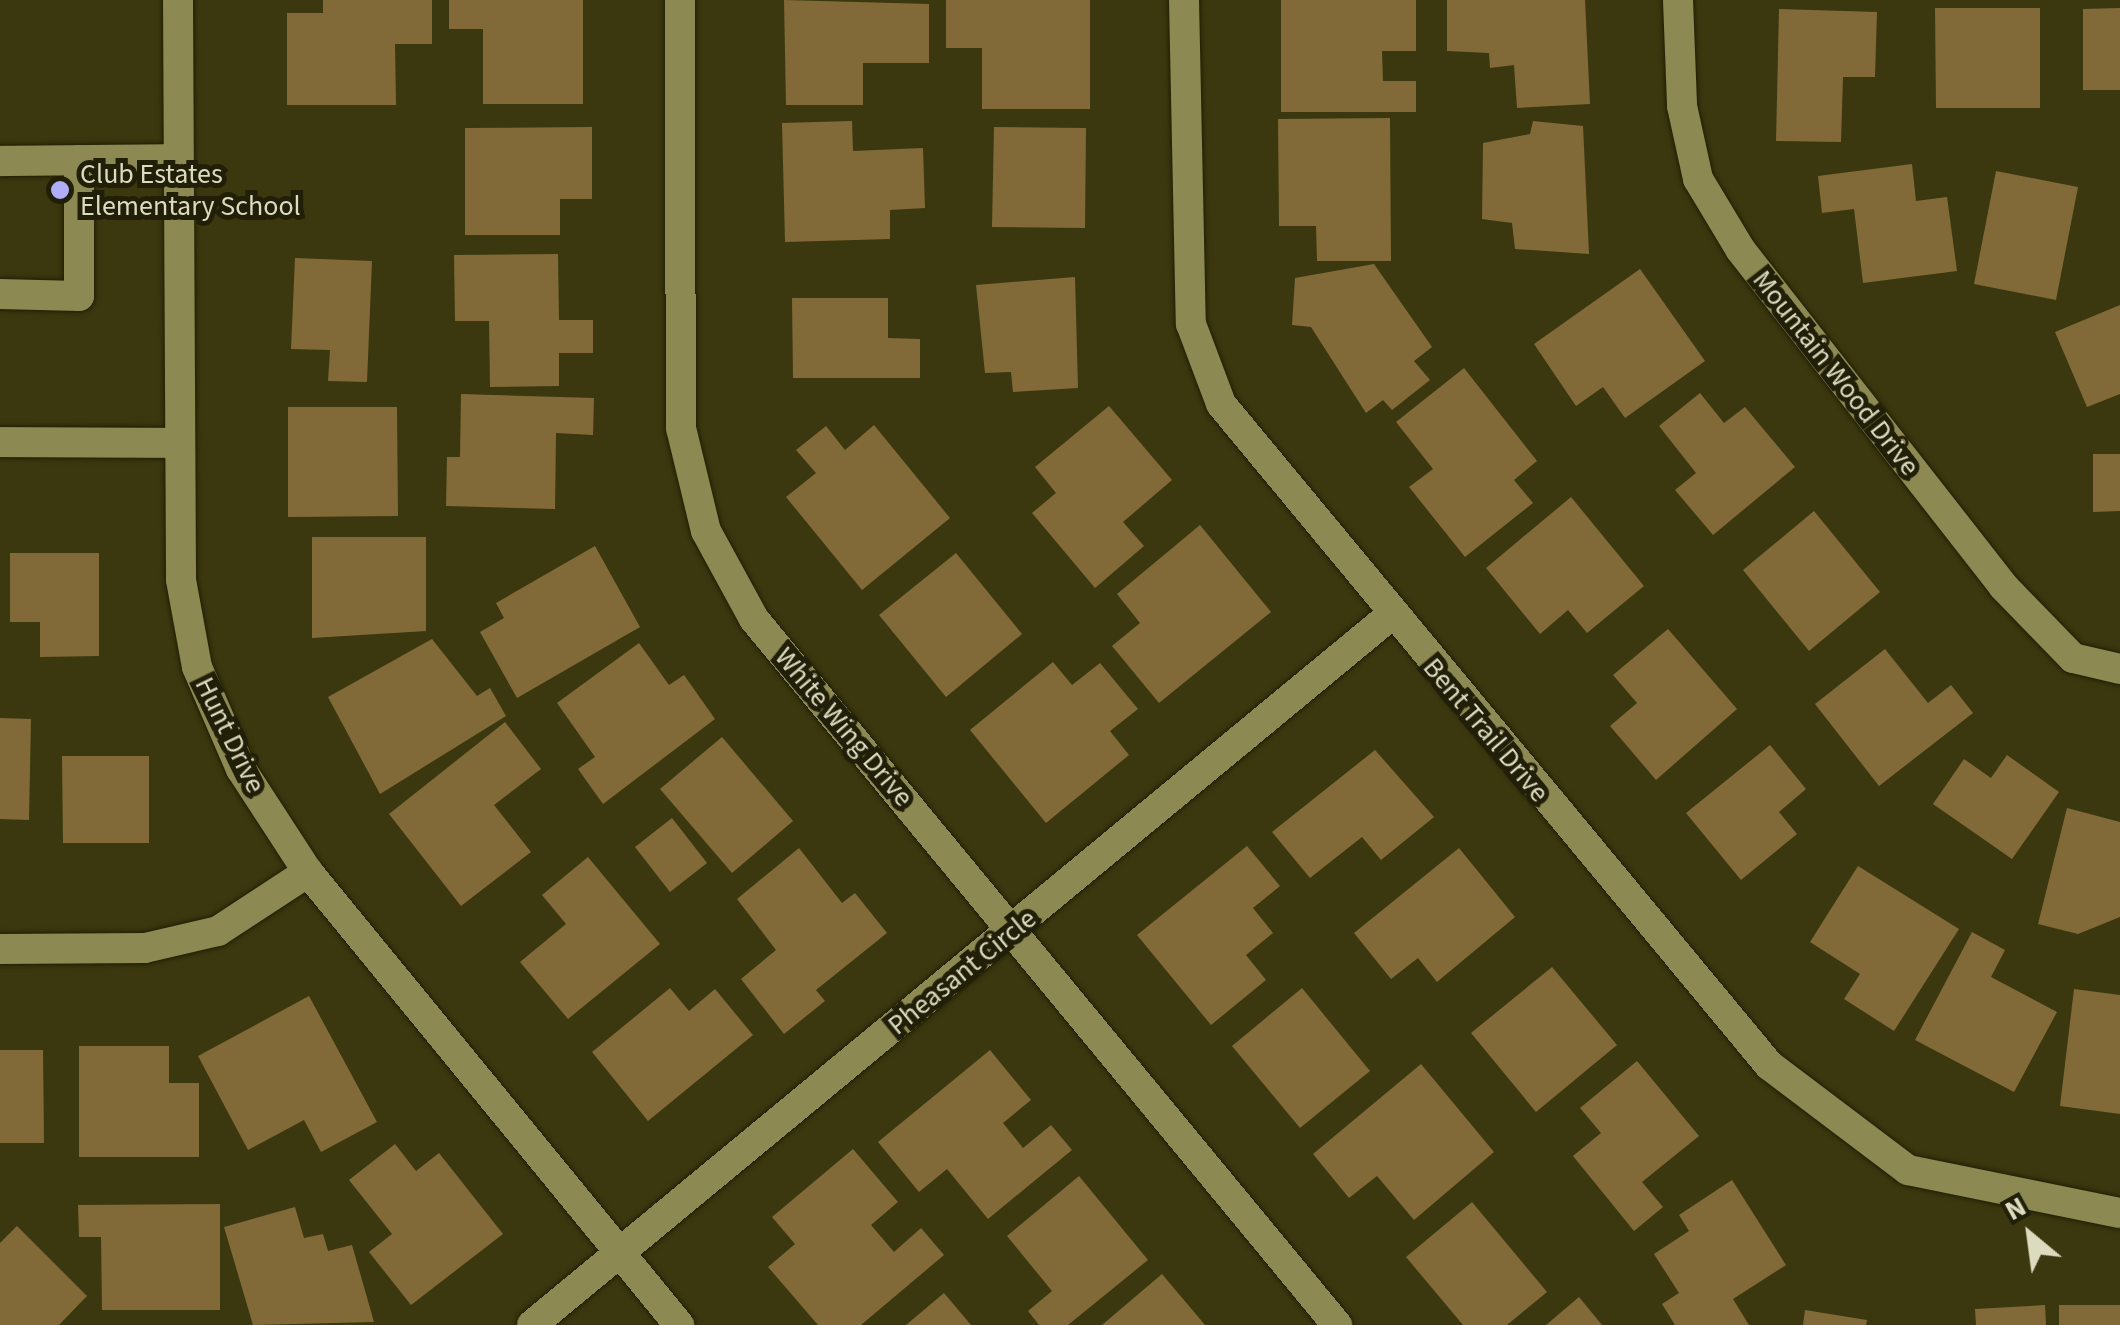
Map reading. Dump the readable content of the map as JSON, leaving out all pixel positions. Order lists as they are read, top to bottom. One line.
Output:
{"streets":{"street":["Mountain Wood Drive","White Wing Drive","Bent Trail Drive","Hunt Drive","Pheasant Circle"]},"crossings":[["White Wing Drive","Pheasant Circle"],["Bent Trail Drive","Pheasant Circle"],["Hunt Drive","Pheasant Circle"]],"places":["Club Estates Elementary School"],"north":"top left"}
